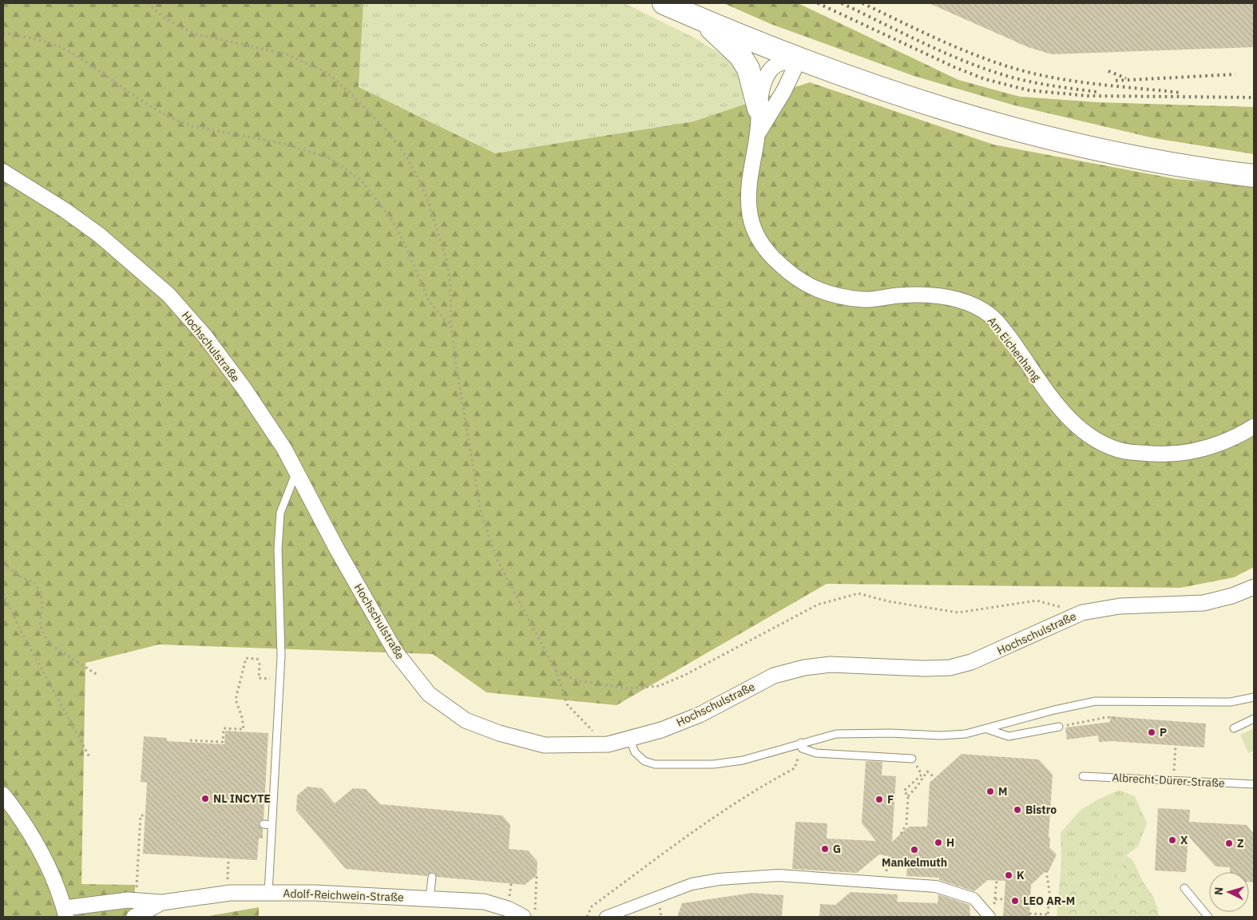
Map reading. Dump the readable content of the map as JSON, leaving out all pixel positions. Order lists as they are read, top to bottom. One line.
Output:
{"streets":{"street":["Hochschulstraße","Am Eichenhang","Adolf-Reichwein-Straße"],"lane":["Albrecht-Dürer-Straße"]},"places":["P","M","NL INCYTE","F","Bistro","X","H","Z","G","Mankelmuth","K","LEO AR-M"],"north":"left"}
